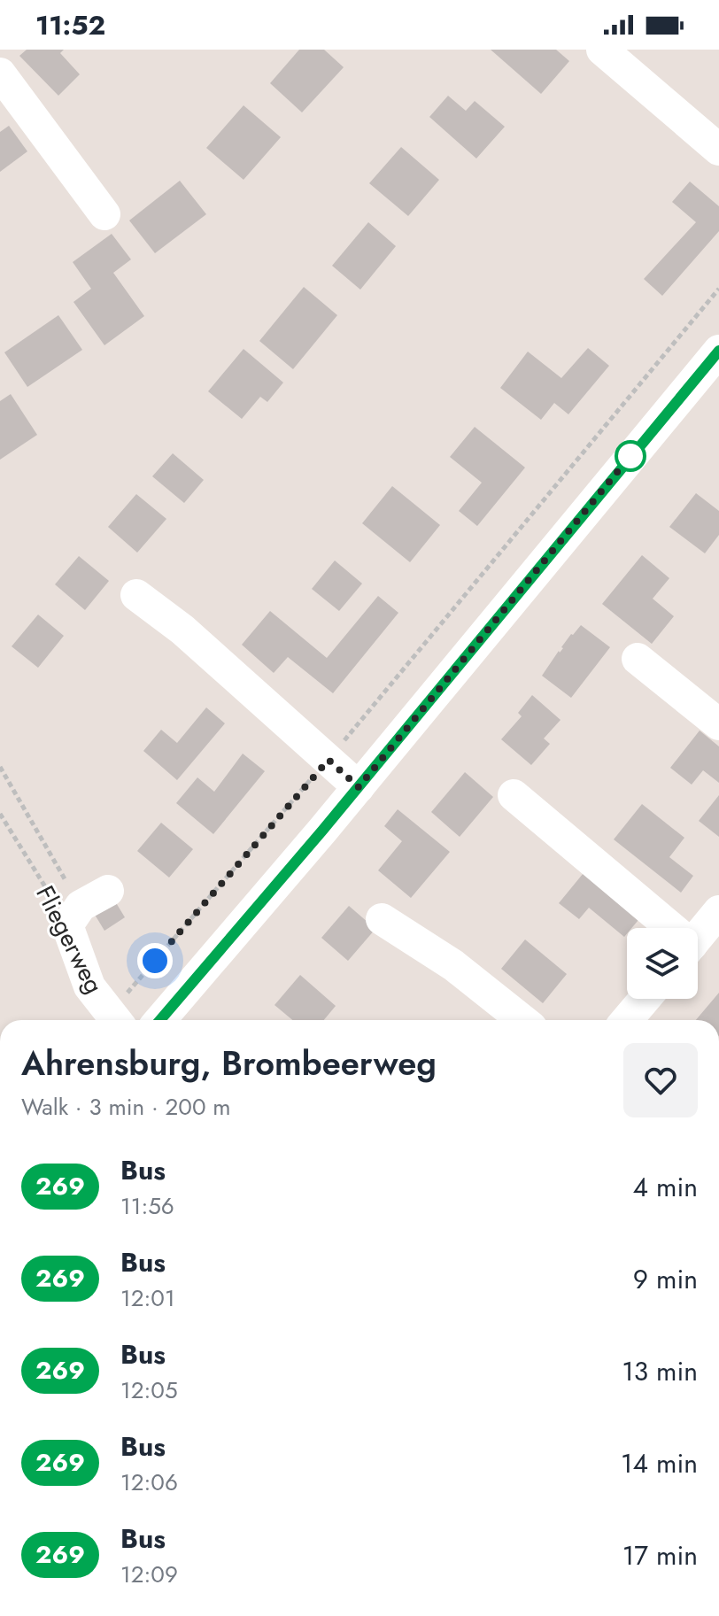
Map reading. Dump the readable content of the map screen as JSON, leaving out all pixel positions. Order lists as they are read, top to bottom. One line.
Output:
{"streets":{"street":["Fliegerweg"]},"lines":["bus line 269"],"page":{"status":"11:52","heading":["Ahrensburg, Brombeerweg","Walk · 3 min · 200 m"],"list":[{"mark":"269","name":"Bus","note":"11:56","value":"4 min"},{"mark":"269","name":"Bus","note":"12:01","value":"9 min"},{"mark":"269","name":"Bus","note":"12:05","value":"13 min"},{"mark":"269","name":"Bus","note":"12:06","value":"14 min"},{"mark":"269","name":"Bus","note":"12:09","value":"17 min"}]}}
